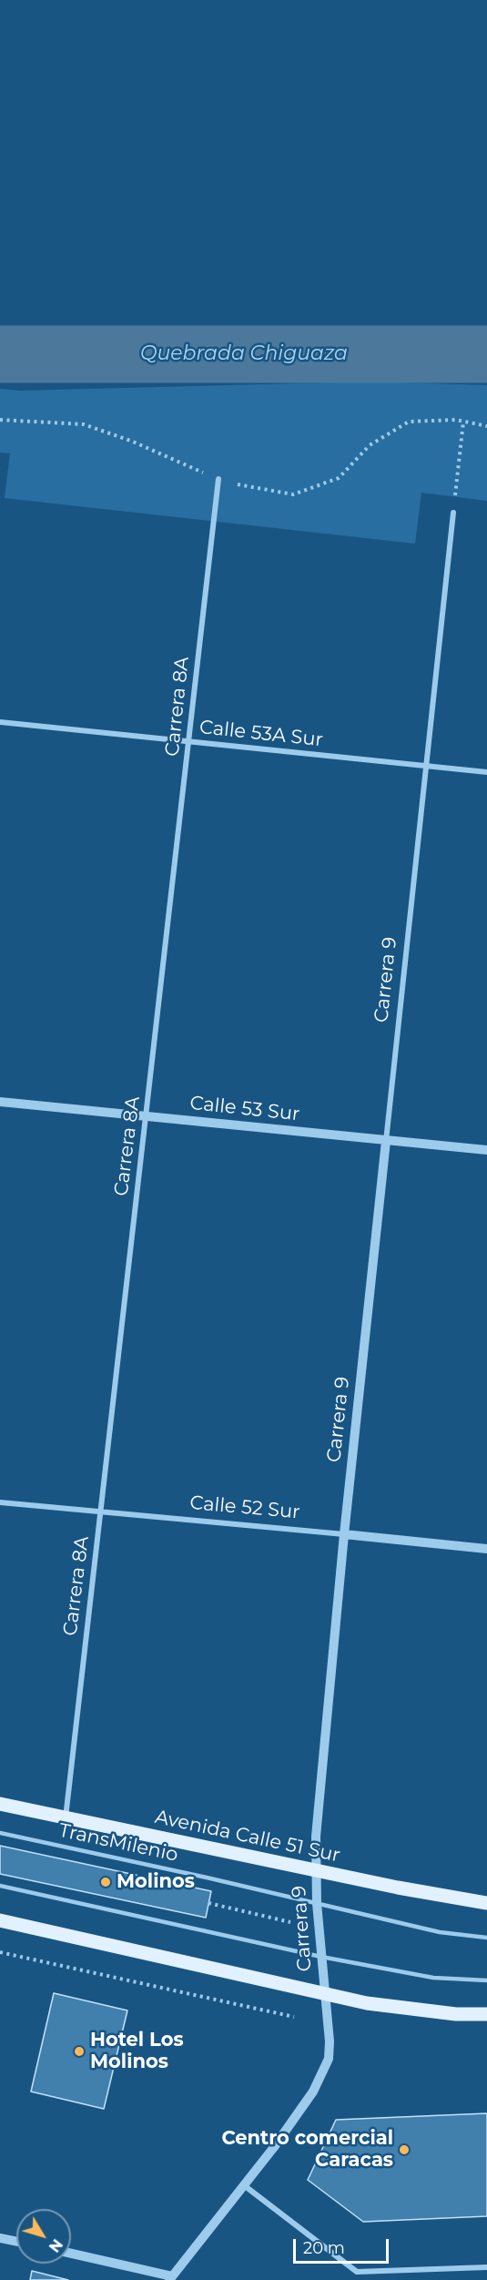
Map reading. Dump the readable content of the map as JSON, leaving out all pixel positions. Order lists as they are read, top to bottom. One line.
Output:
{"streets":{"main road":["Avenida Calle 51 Sur"],"street":["Carrera 8A","Calle 53A Sur","Carrera 9","Calle 53 Sur","Calle 52 Sur"],"lane":["TransMilenio"]},"crossings":[["Carrera 8A","Calle 53A Sur"],["Carrera 8A","Calle 53 Sur"],["Carrera 8A","Calle 52 Sur"],["Carrera 8A","Avenida Calle 51 Sur"],["Calle 53A Sur","Carrera 9"],["Carrera 9","Calle 53 Sur"],["Carrera 9","Calle 52 Sur"],["Carrera 9","Avenida Calle 51 Sur"],["Carrera 9","TransMilenio"]],"water":["Quebrada Chiguaza"],"places":["Molinos","Hotel Los Molinos","Centro comercial Caracas"],"scale_bar":"20 m","north":"bottom right"}
